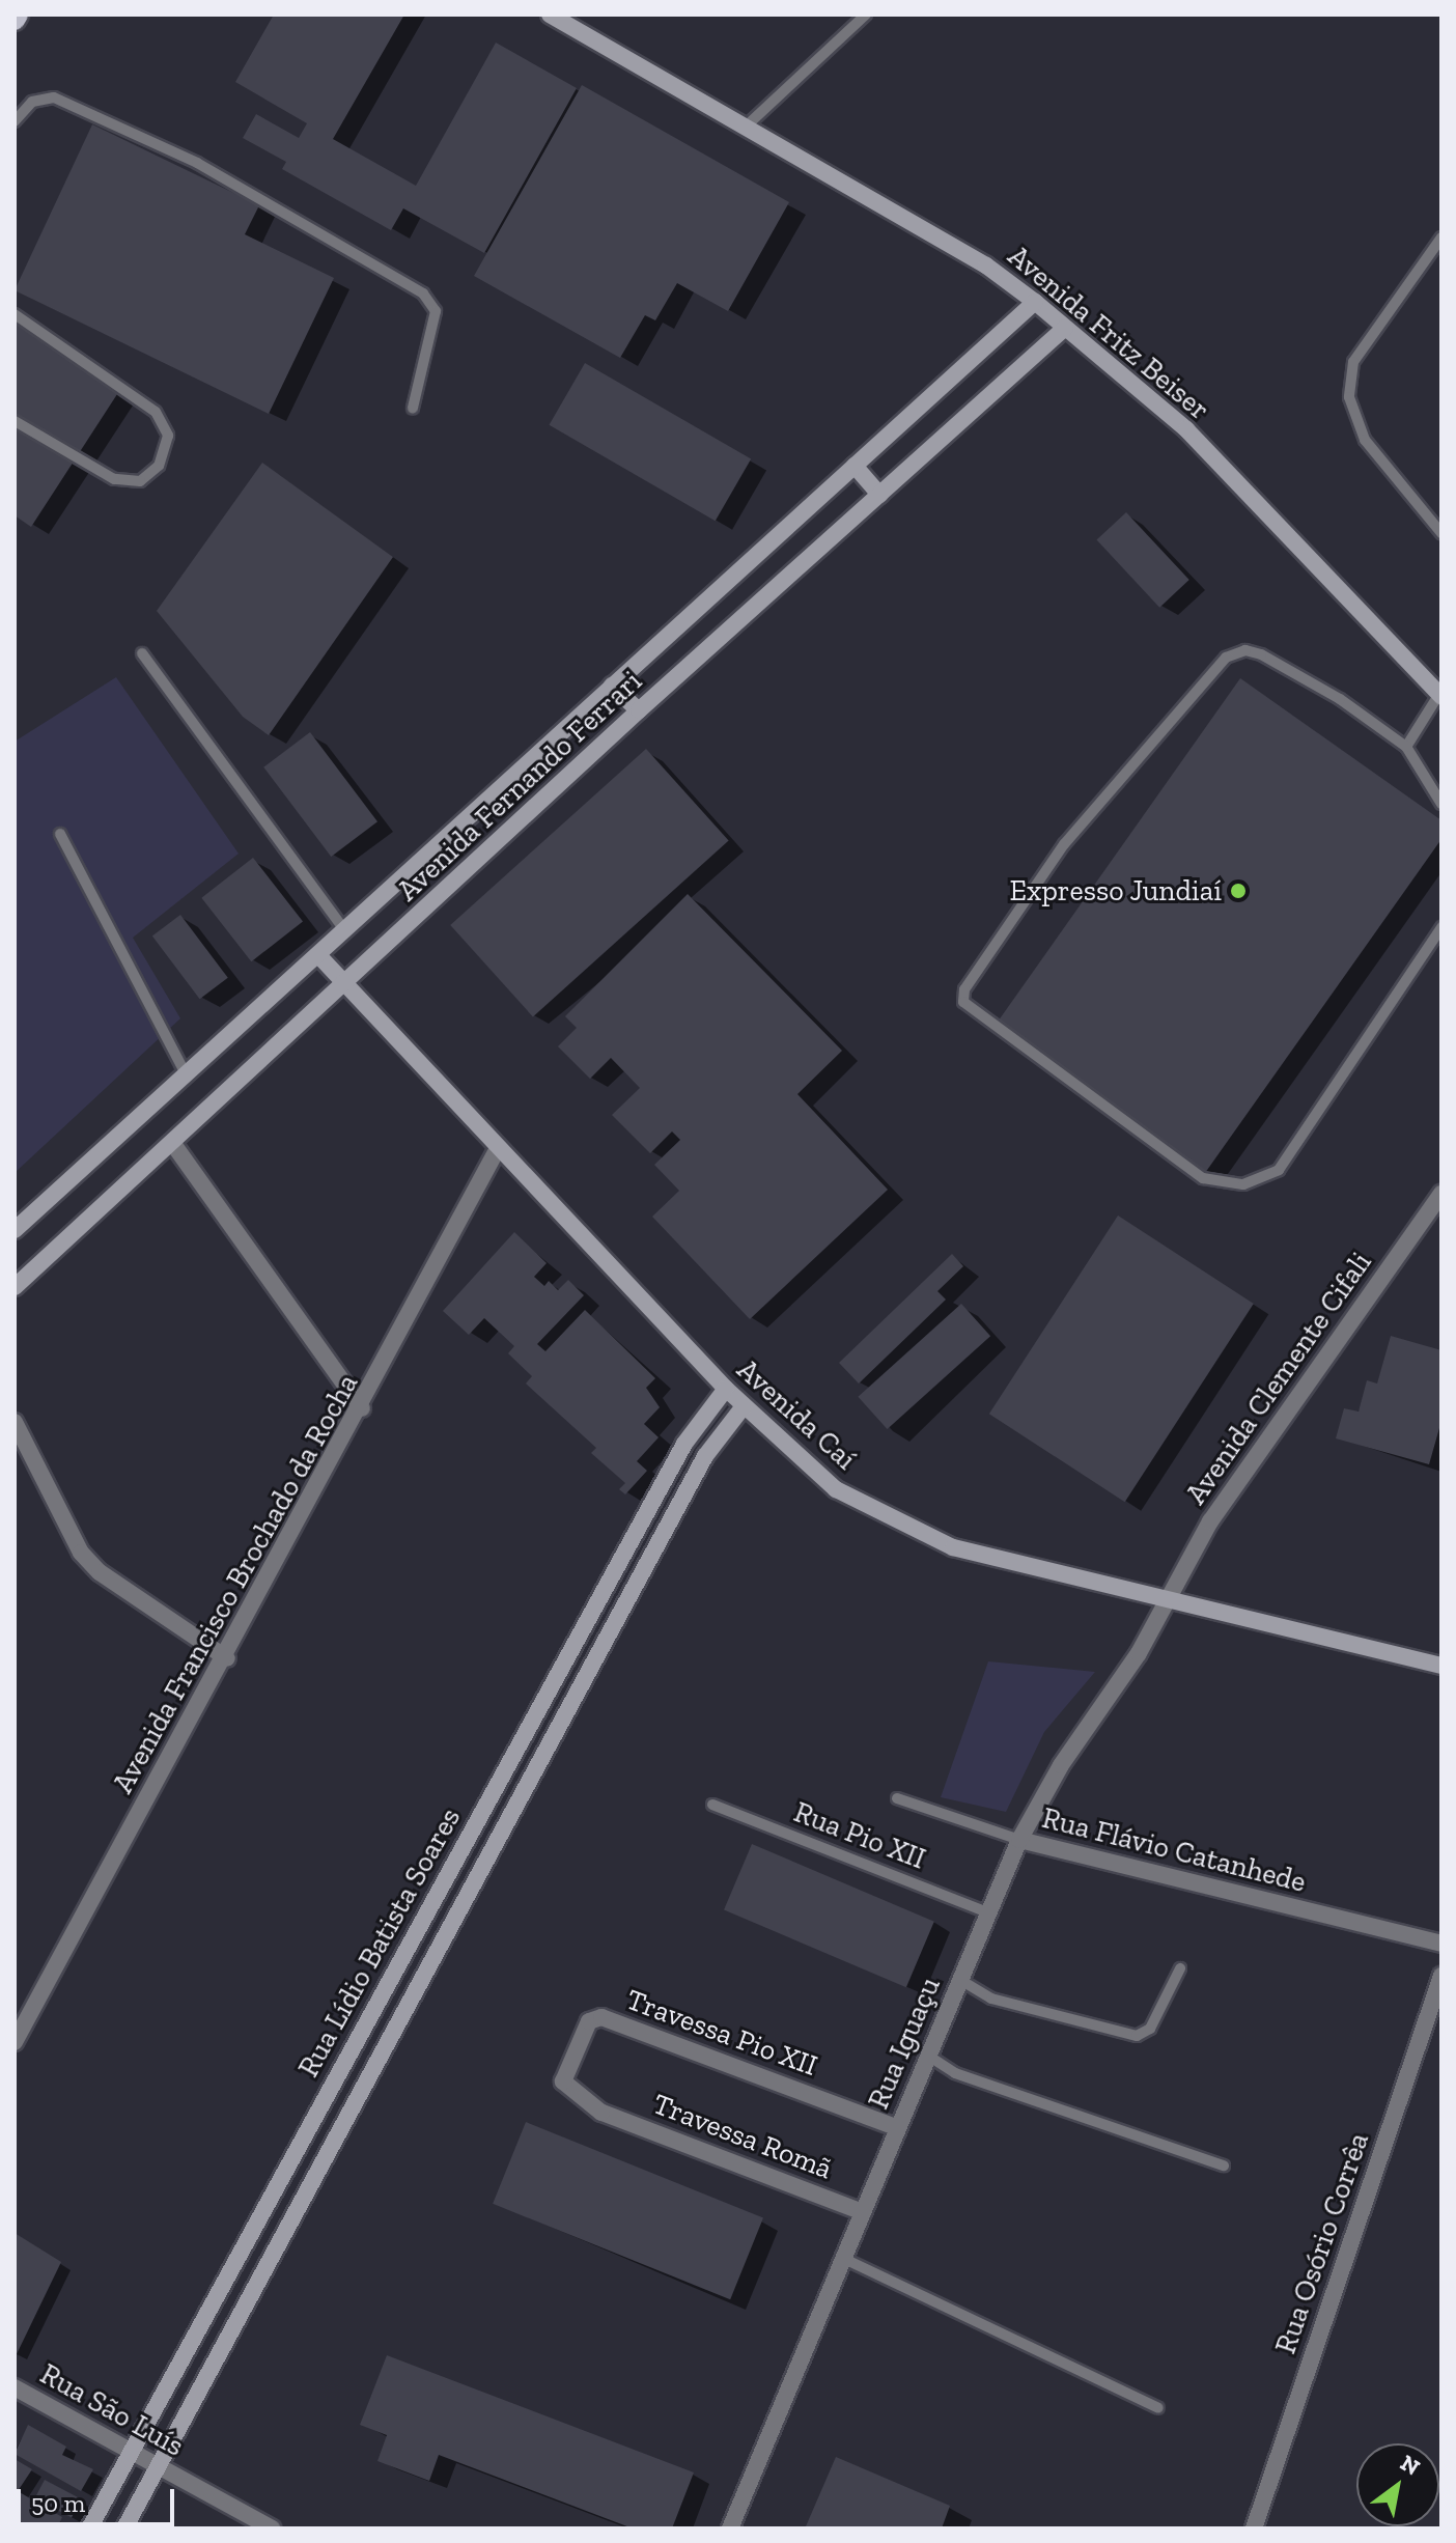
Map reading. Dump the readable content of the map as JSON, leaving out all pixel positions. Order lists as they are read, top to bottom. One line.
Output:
{"streets":{"main road":["Avenida Fritz Beiser","Avenida Fernando Ferrari","Avenida Caí","Rua Lídio Batista Soares"],"street":["Avenida Clemente Cifali","Avenida Francisco Brochado da Rocha","Rua Flávio Catanhede","Travessa Pio XII","Rua Iguaçu","Travessa Romã","Rua Osório Corrêa","Rua São Luís"],"lane":["Rua Pio XII"]},"crossings":[["Avenida Fritz Beiser","Avenida Fernando Ferrari"],["Avenida Fernando Ferrari","Avenida Caí"],["Avenida Clemente Cifali","Avenida Caí"],["Avenida Clemente Cifali","Rua Iguaçu"],["Avenida Caí","Avenida Francisco Brochado da Rocha"],["Avenida Caí","Rua Lídio Batista Soares"],["Avenida Caí","Rua Iguaçu"],["Rua Pio XII","Rua Iguaçu"],["Rua Flávio Catanhede","Rua Iguaçu"],["Rua Lídio Batista Soares","Rua São Luís"],["Travessa Pio XII","Rua Iguaçu"],["Travessa Pio XII","Travessa Romã"],["Rua Iguaçu","Travessa Romã"]],"places":["Expresso Jundiaí"],"scale_bar":"50 m","north":"top right"}
